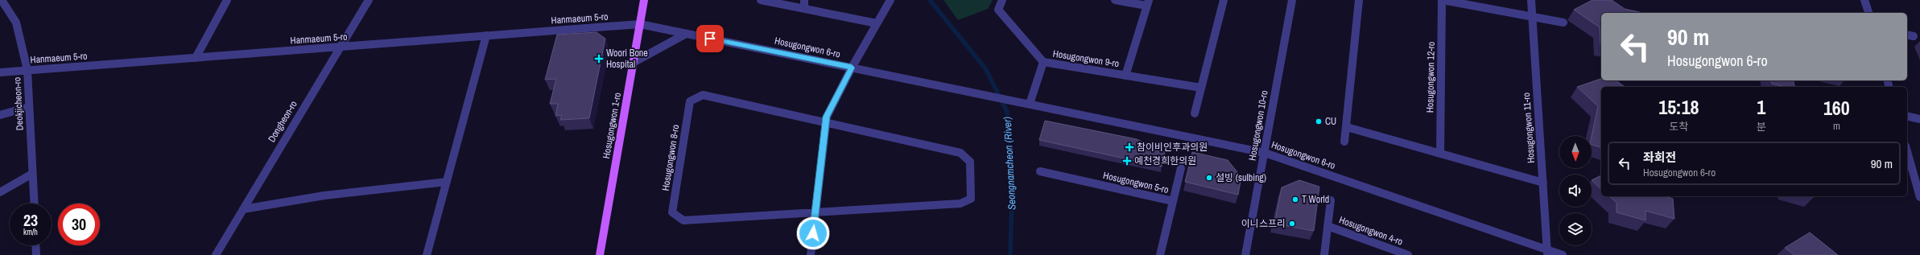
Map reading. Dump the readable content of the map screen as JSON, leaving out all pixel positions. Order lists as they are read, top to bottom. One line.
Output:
{"streets":{"main road":["Hosugongwon 1-ro"],"street":["Hanmaeum 5-ro","Hosugongwon 6-ro","Hosugongwon 9-ro","Hosugongwon 12-ro","Deokjicheon-ro","Dongheon-ro","Hosugongwon 10-ro","Hosugongwon 11-ro","Hosugongwon 8-ro","Hosugongwon 5-ro","Hosugongwon 4-ro"]},"crossings":[["Hanmaeum 5-ro","Hosugongwon 6-ro"],["Hanmaeum 5-ro","Deokjicheon-ro"],["Hanmaeum 5-ro","Dongheon-ro"],["Hanmaeum 5-ro","Hosugongwon 1-ro"],["Hosugongwon 6-ro","Hosugongwon 9-ro"],["Hosugongwon 6-ro","Hosugongwon 1-ro"],["Hosugongwon 6-ro","Hosugongwon 10-ro"],["Hosugongwon 6-ro","Hosugongwon 11-ro"]],"water":["Seongnamcheon (River)"],"places":{"health":["Woori Bone Hospital","참이비인후과의원","예천경희한의원"],"other":["CU","설빙 (sulbing)","T World","이니스프리"]},"north":"bottom","page":{"turn":["90 m","Hosugongwon 6-ro"],"eta":["15:18","도착","1","분","160","m"],"list":[{"name":"좌회전","note":"Hosugongwon 6-ro","value":"90 m"}],"speed":"23 km/h","limit":"30"}}
